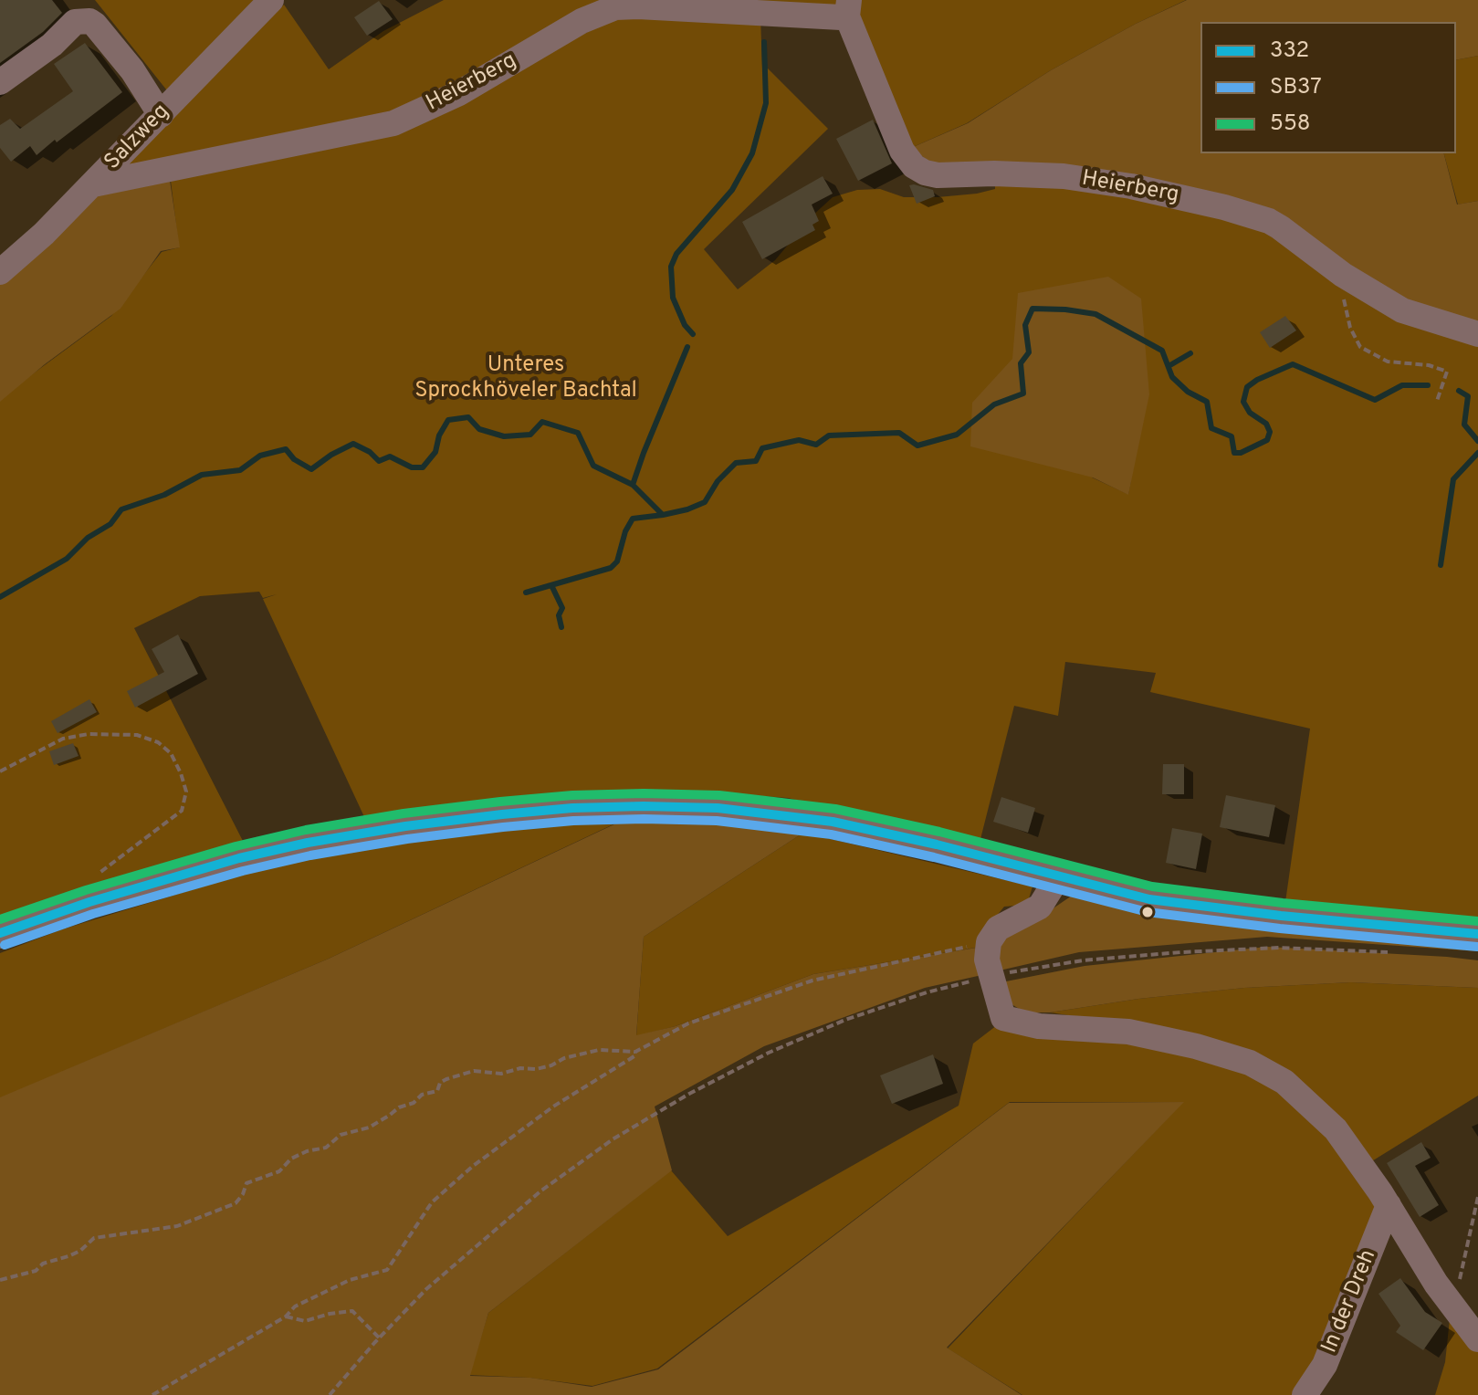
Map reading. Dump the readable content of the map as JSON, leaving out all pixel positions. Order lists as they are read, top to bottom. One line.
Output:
{"streets":{"street":["Heierberg","Salzweg","In der Dreh"]},"crossings":[["Heierberg","Salzweg"]],"parks":["Unteres Sprockhöveler Bachtal"],"lines":["transit line 558","transit line 332","transit line SB37"],"legend":["332","SB37","558"]}
